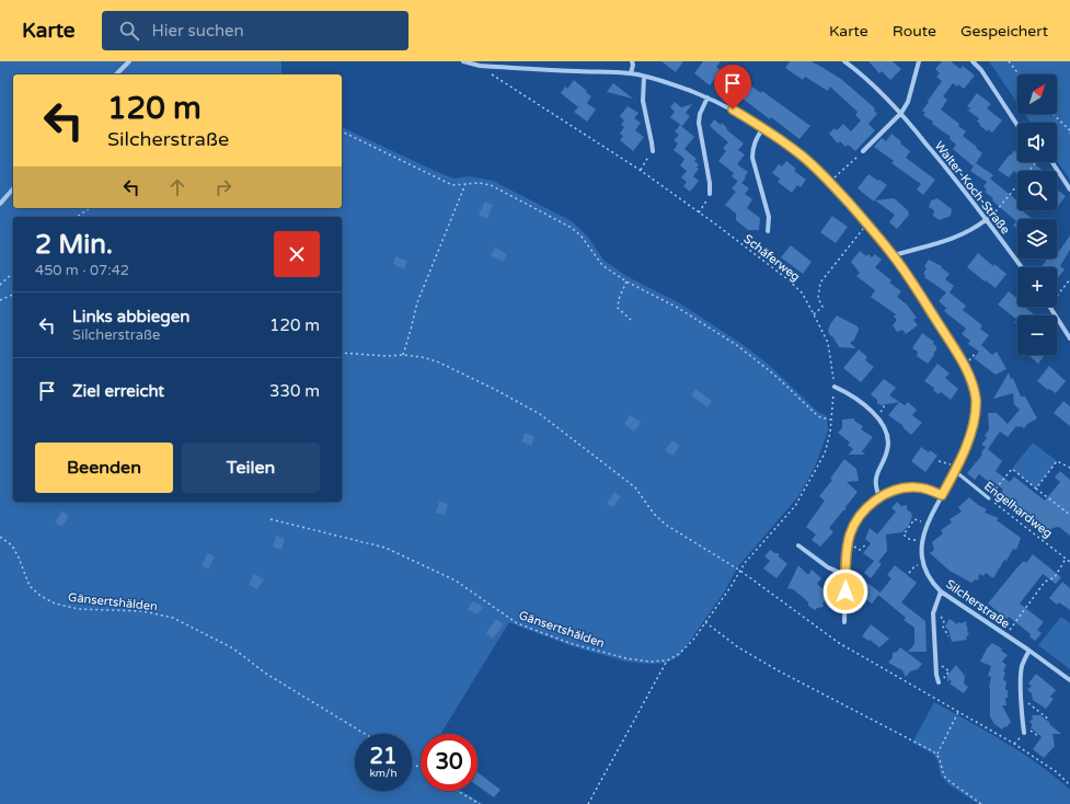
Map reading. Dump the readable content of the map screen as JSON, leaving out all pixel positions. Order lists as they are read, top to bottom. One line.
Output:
{"streets":{"street":["Walter-Koch-Straße","Silcherstraße"],"lane":["Engelhardweg"],"path":["Schäferweg","Gänsertshälden"]},"crossings":[["Schäferweg","Silcherstraße"],["Engelhardweg","Silcherstraße"]],"north":"top right","page":{"header":"Karte","search":"Hier suchen","nav":["Karte","Route","Gespeichert"],"map_buttons":["+","−"],"turn":["120 m","Silcherstraße"],"heading":["2 Min.","450 m · 07:42"],"list":[{"name":"Links abbiegen","note":"Silcherstraße","value":"120 m"},{"name":"Ziel erreicht","value":"330 m"}],"buttons":["Beenden","Teilen"],"speed":"21 km/h","limit":"30"}}
